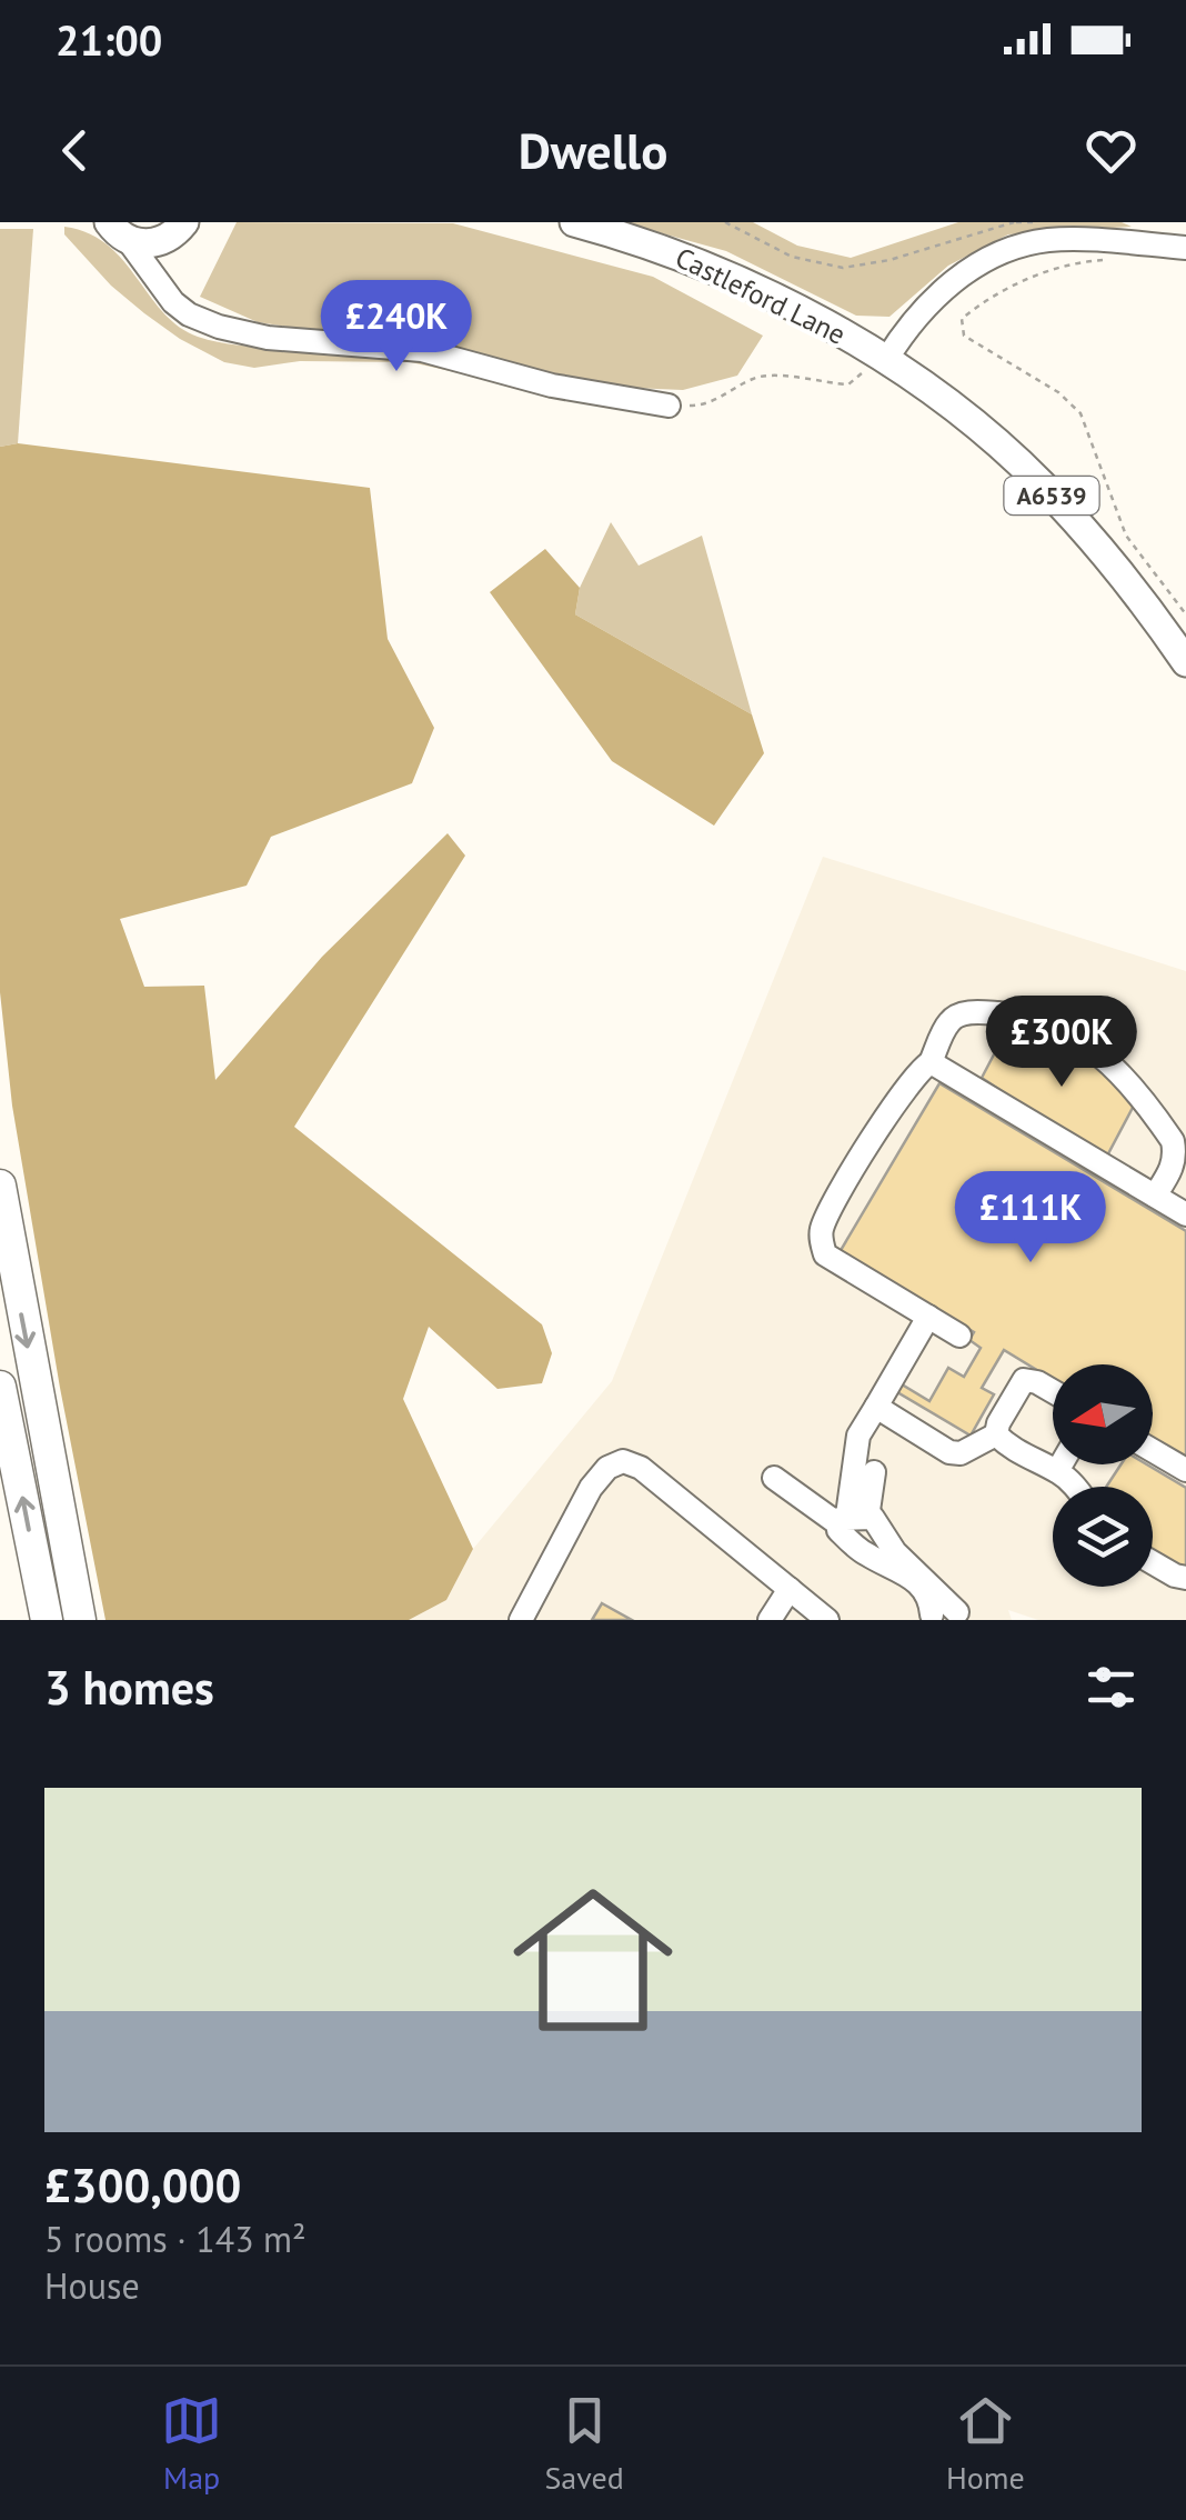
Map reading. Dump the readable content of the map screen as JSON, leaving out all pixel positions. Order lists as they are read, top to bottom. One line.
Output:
{"streets":{"main road":["Castleford Lane","A6539"]},"crossings":[["Castleford Lane","A6539"]],"north":"left","page":{"status":"21:00","header":"Dwello","price":["£240K","£300K","£111K"],"heading":"3 homes","list":[{"name":"£300,000","note":"5 rooms · 143 m² · House"}],"tabs":["Map","Saved","Home"]}}
